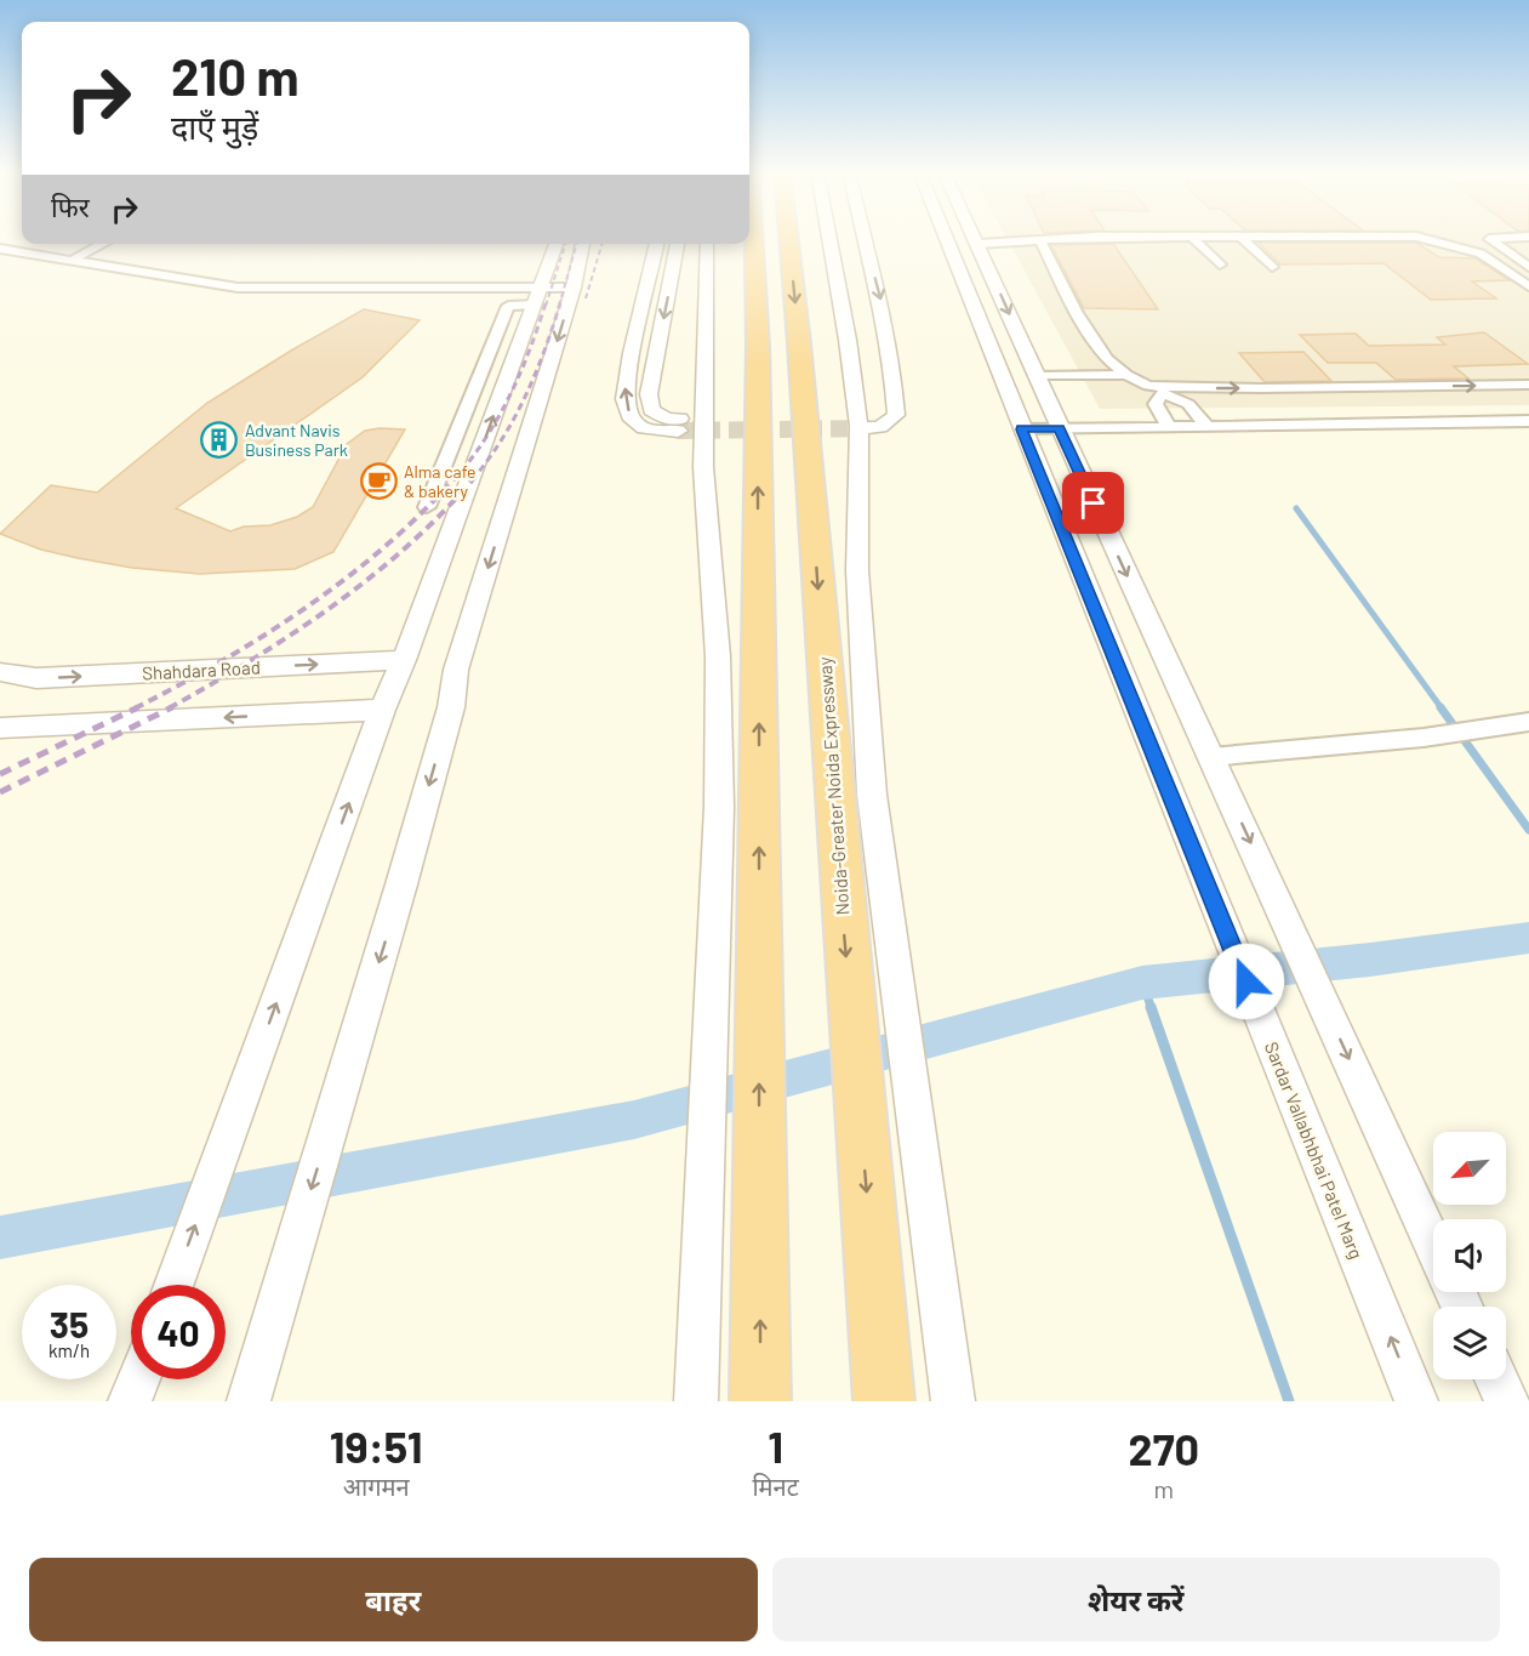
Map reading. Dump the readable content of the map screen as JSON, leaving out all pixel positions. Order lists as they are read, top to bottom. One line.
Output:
{"streets":{"highway":["Noida-Greater Noida Expressway"],"street":["Shahdara Road","Sardar Vallabhbhai Patel Marg"]},"places":{"building":["Advant Navis Business Park"],"cafe":["Alma cafe & bakery"]},"north":"bottom left","page":{"turn":["210 m","दाएँ मुड़ें"],"then":"फिर","speed":"35 km/h","limit":"40","eta":["19:51","आगमन","1","मिनट","270","m"],"buttons":["बाहर","शेयर करें"]}}
